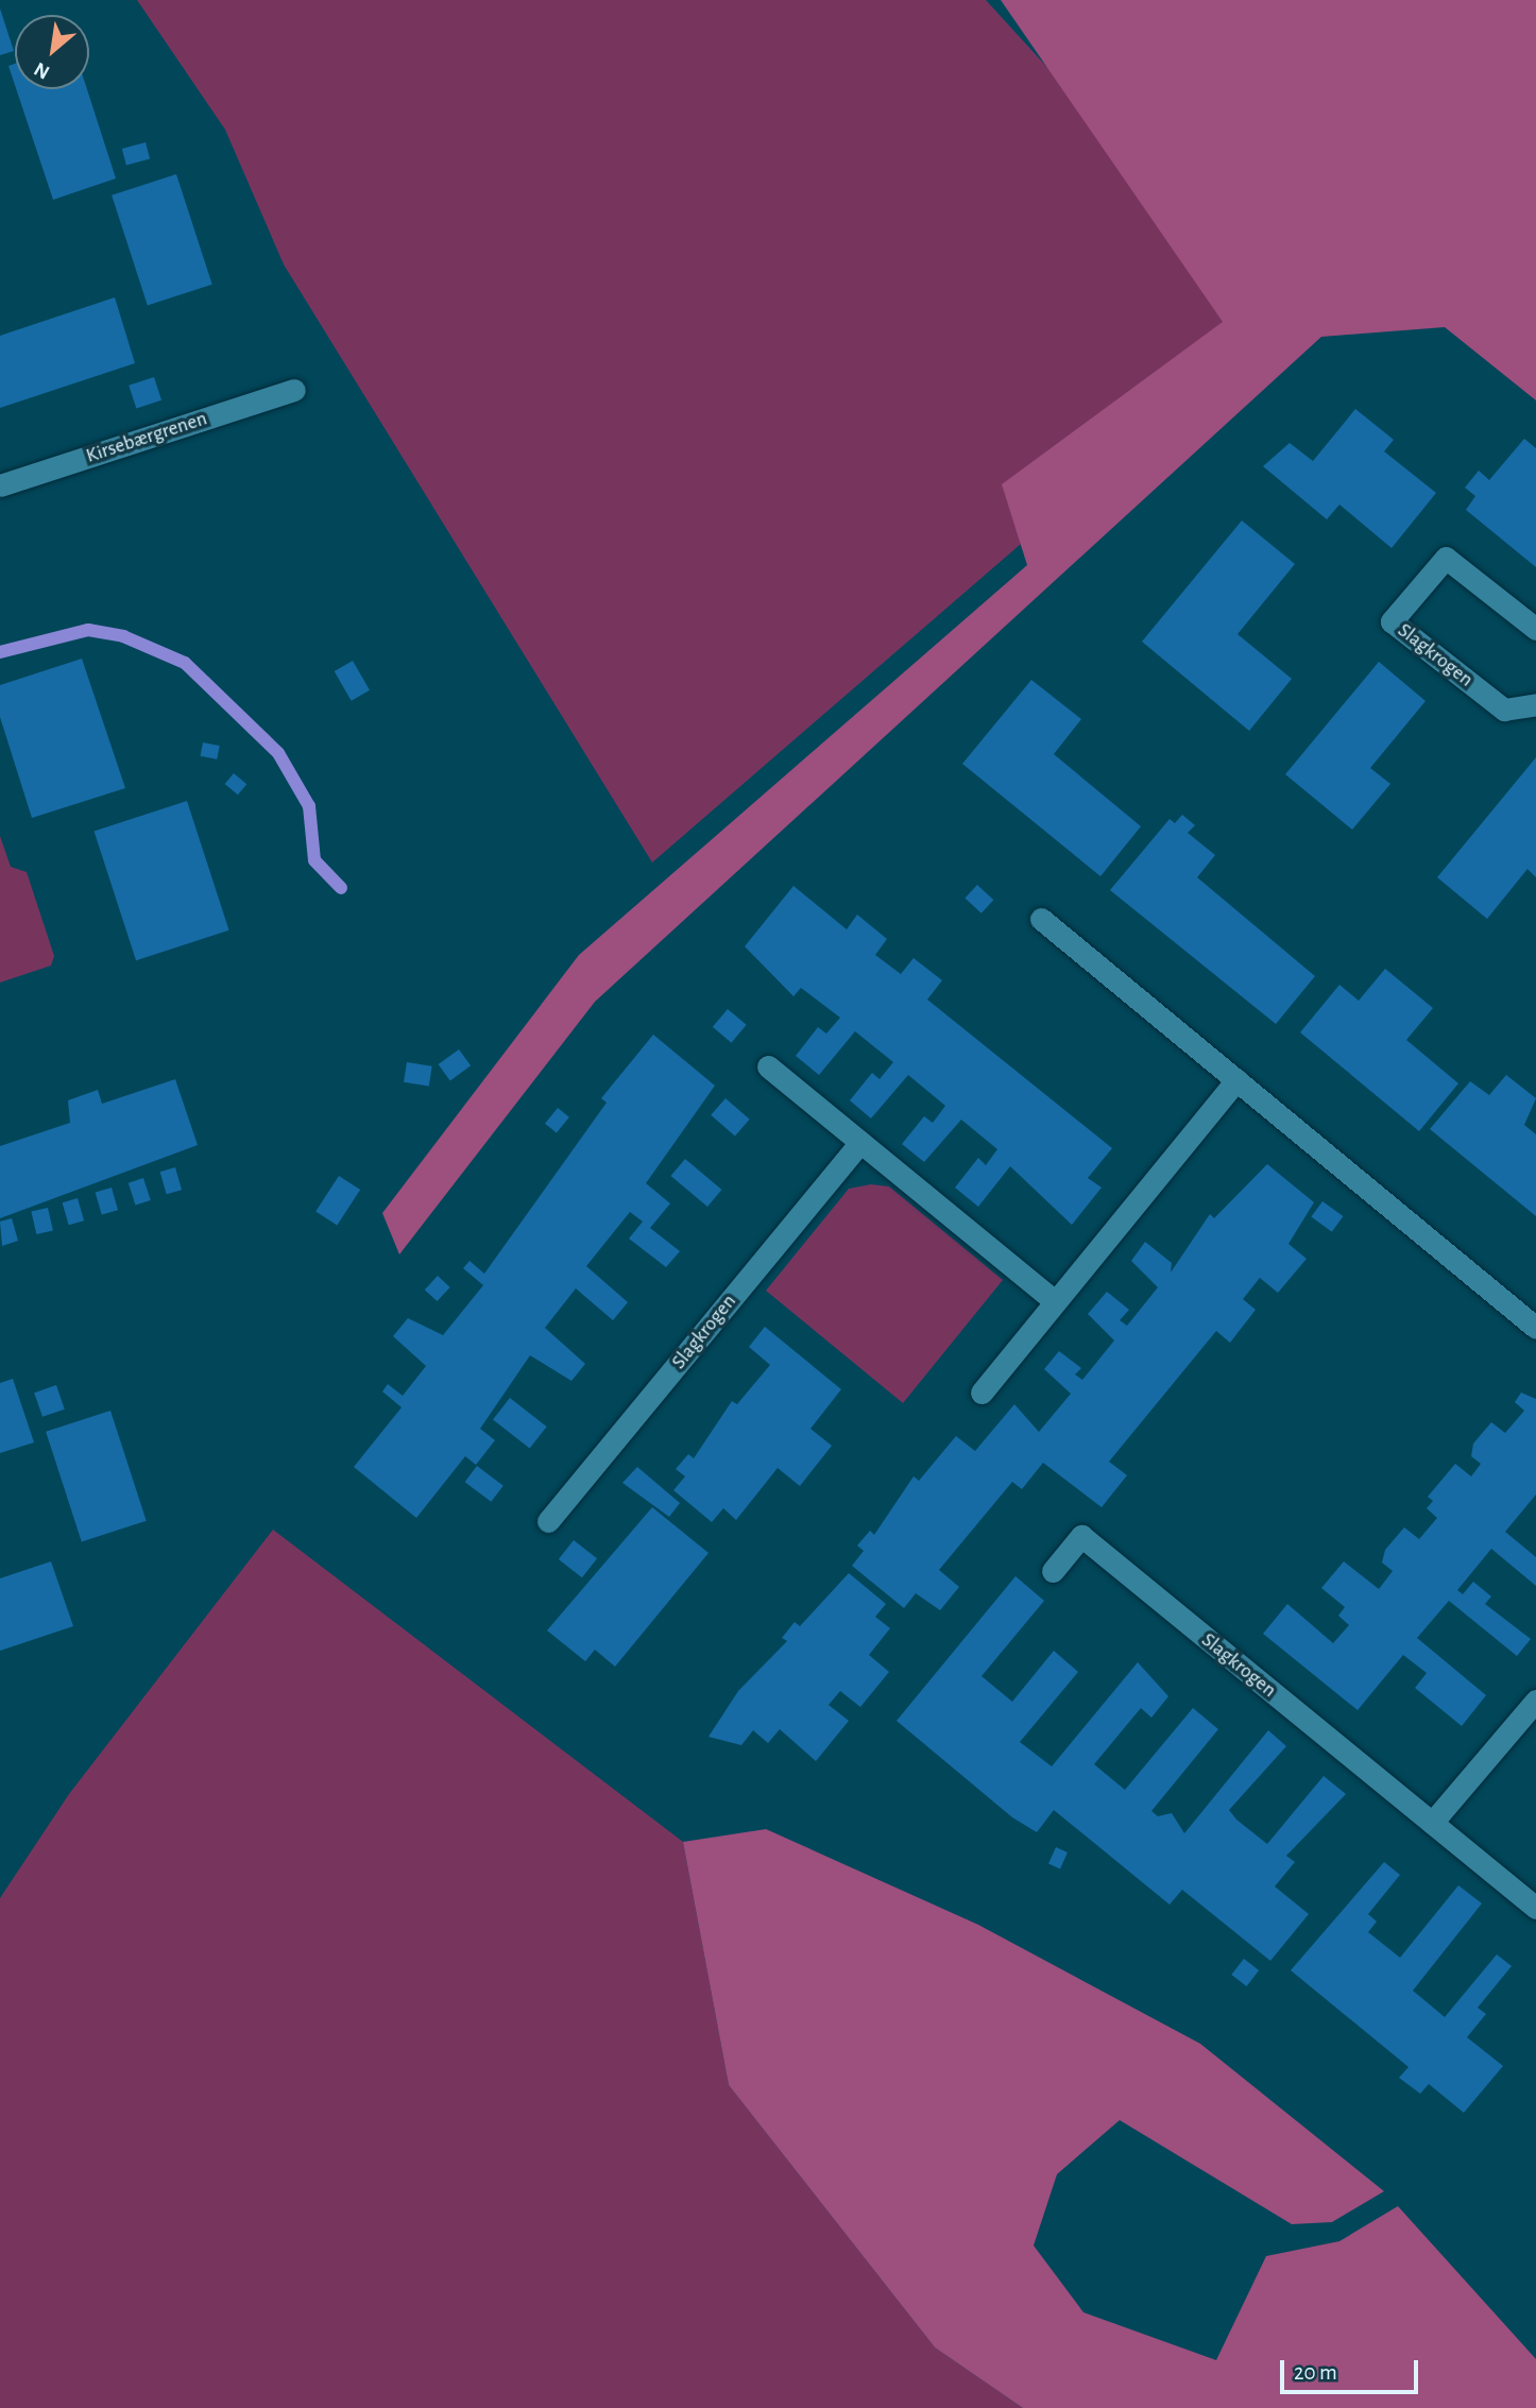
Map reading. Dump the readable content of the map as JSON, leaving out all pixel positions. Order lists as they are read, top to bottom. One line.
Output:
{"streets":{"street":["Kirsebærgrenen","Slagkrogen"]},"scale_bar":"20 m","north":"bottom left"}
